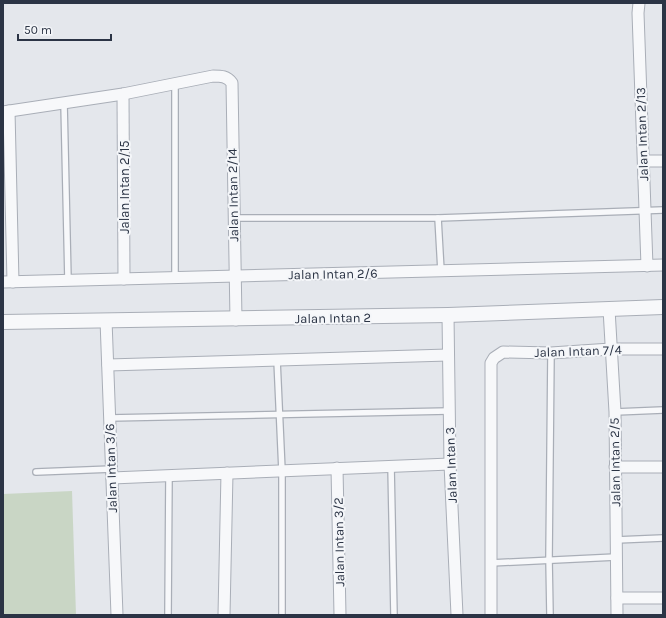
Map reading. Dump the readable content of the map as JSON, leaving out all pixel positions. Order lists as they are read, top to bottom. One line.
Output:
{"streets":{"street":["Jalan Intan 2/13","Jalan Intan 2/15","Jalan Intan 2/14","Jalan Intan 2/6","Jalan Intan 2","Jalan Intan 7/4","Jalan Intan 2/5","Jalan Intan 3","Jalan Intan 3/6","Jalan Intan 3/2"]},"crossings":[["Jalan Intan 2/13","Jalan Intan 2/6"],["Jalan Intan 2/15","Jalan Intan 2/6"],["Jalan Intan 2/14","Jalan Intan 2/6"],["Jalan Intan 2/14","Jalan Intan 2"],["Jalan Intan 2","Jalan Intan 2/5"],["Jalan Intan 2","Jalan Intan 3"],["Jalan Intan 2","Jalan Intan 3/6"],["Jalan Intan 7/4","Jalan Intan 2/5"]],"scale_bar":"50 m"}
